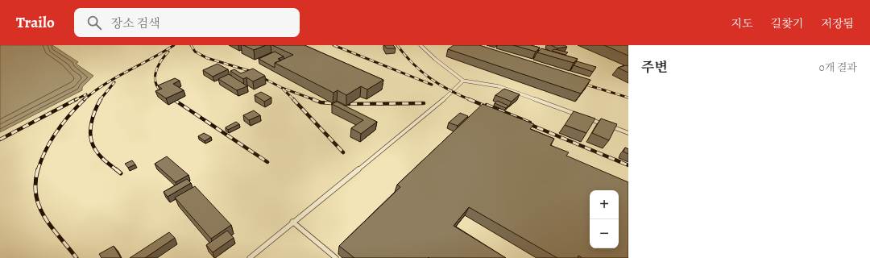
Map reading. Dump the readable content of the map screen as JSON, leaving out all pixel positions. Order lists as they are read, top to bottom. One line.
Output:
{"page":{"header":"Trailo","search":"장소 검색","nav":["지도","길찾기","저장됨"],"heading":["주변","0개 결과"],"map_buttons":["+","−"]}}
